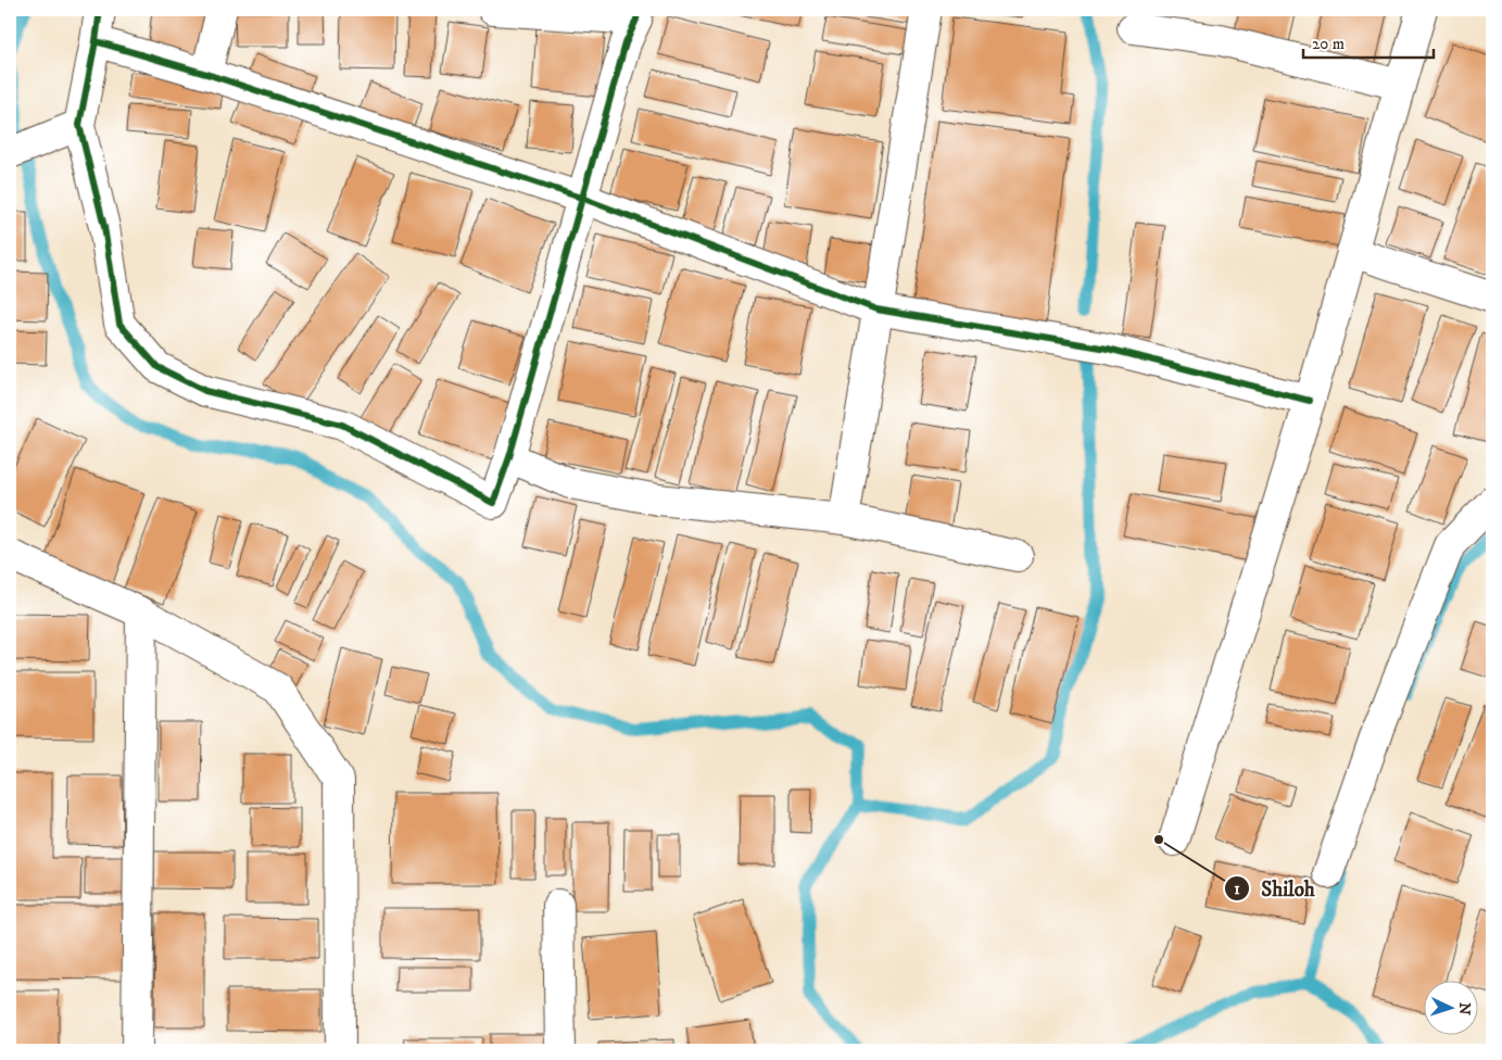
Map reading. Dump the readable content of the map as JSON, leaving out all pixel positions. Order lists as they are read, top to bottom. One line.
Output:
{"places":["Shiloh"],"scale_bar":"20 m","north":"right"}
